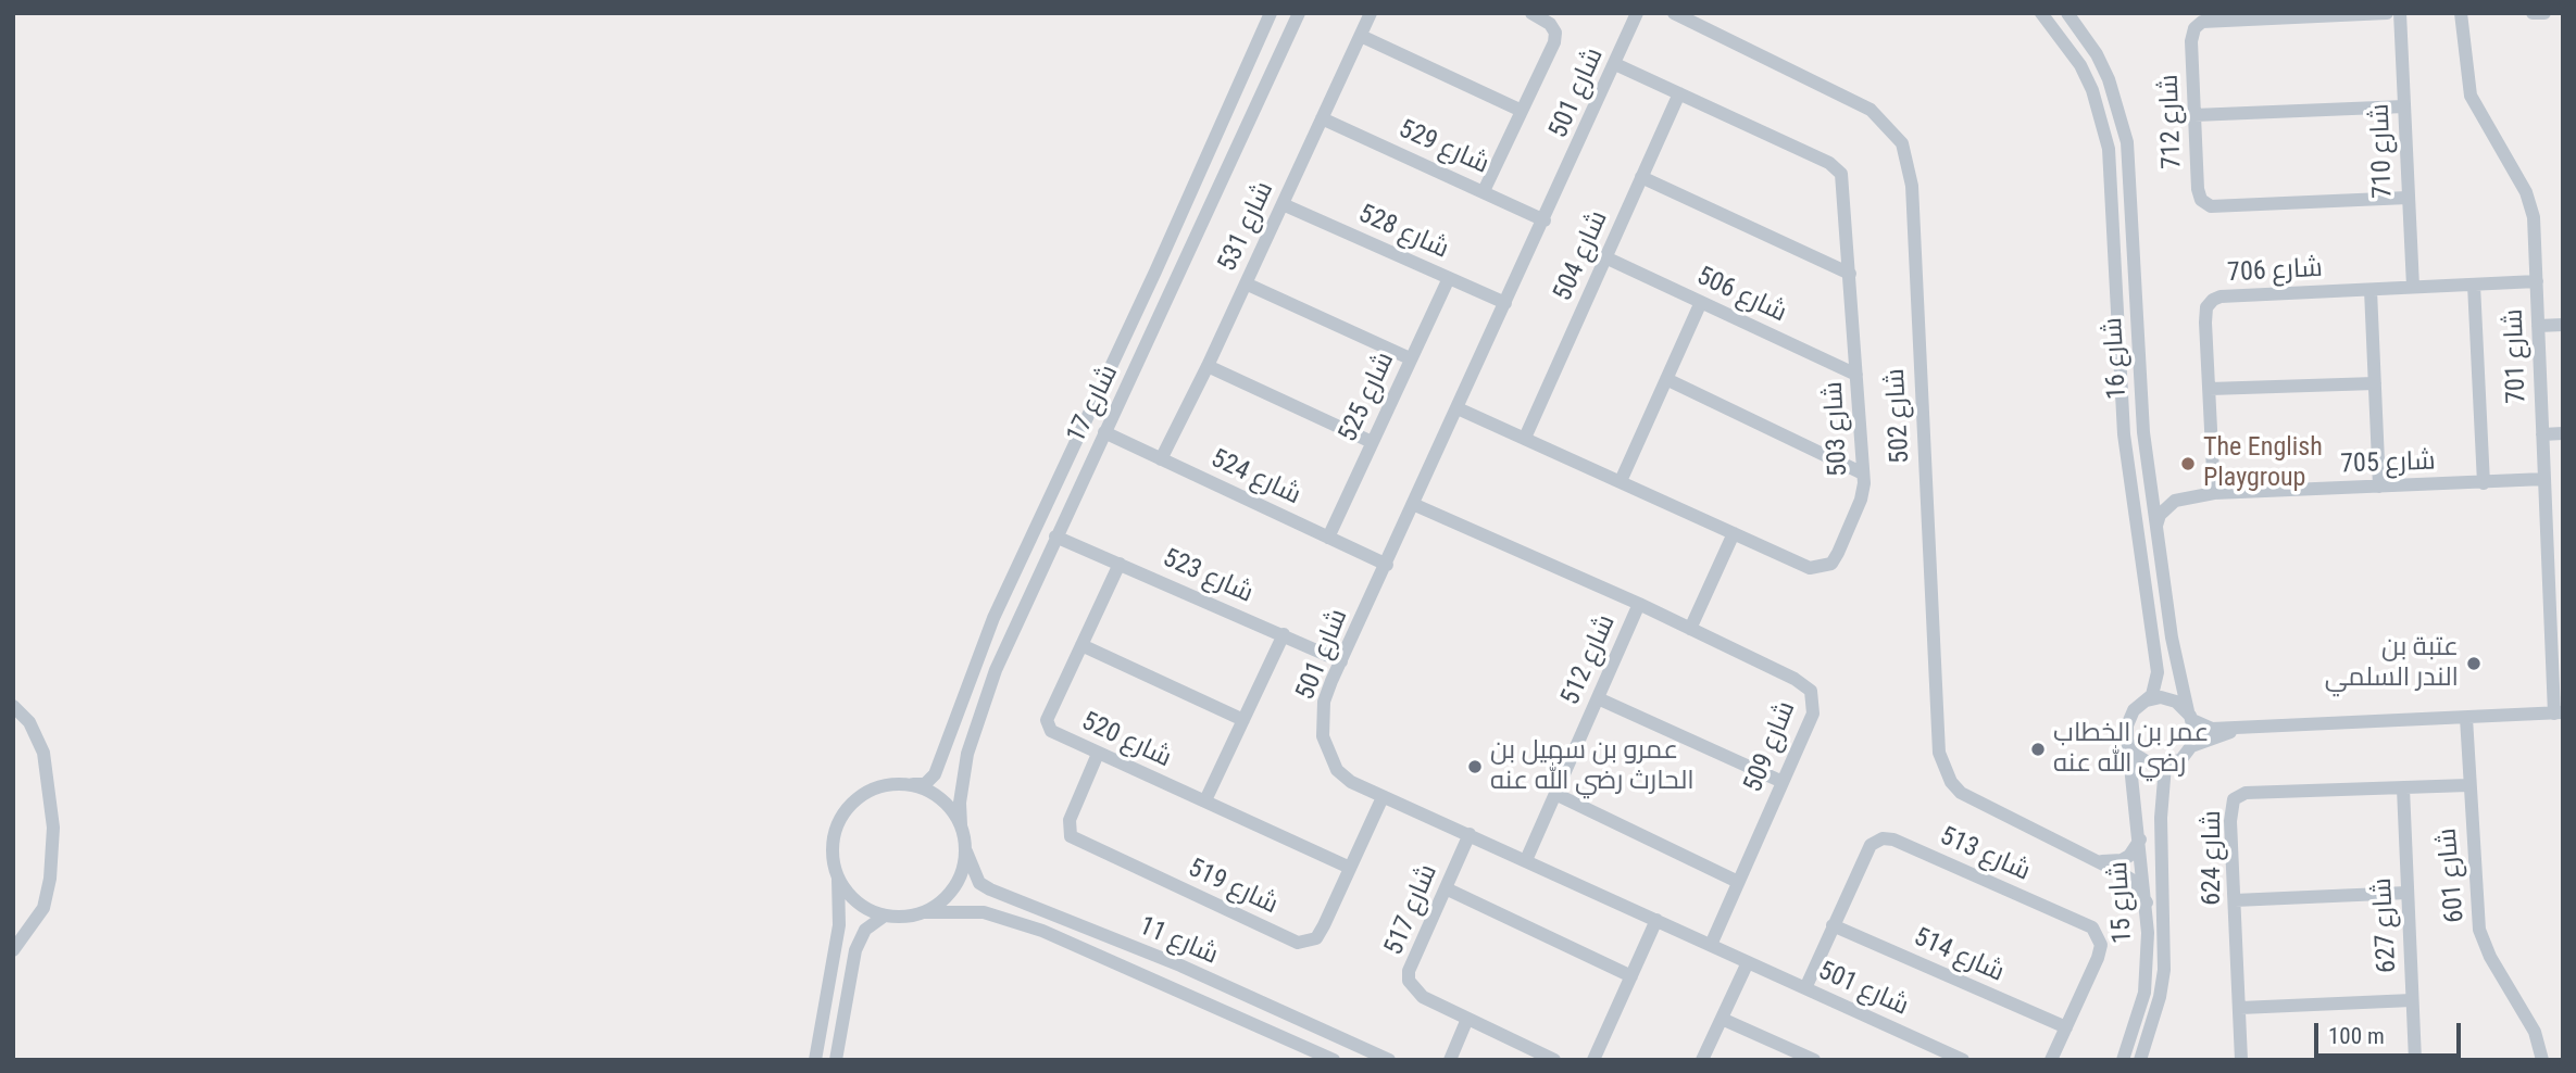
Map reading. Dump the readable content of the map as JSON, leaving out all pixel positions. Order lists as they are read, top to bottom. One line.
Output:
{"streets":{"street":["شارع 501","شارع 712","شارع 529","شارع 710","شارع 531","شارع 528","شارع 504","شارع 706","شارع 506","شارع 701","شارع 16","شارع 525","شارع 17","شارع 502","شارع 503","شارع 705","شارع 524","شارع 523","شارع 512","شارع 520","شارع 509","شارع 513","شارع 624","شارع 601","شارع 519","شارع 15","شارع 517","شارع 627","شارع 11","شارع 514"]},"crossings":[["شارع 501","شارع 529"],["شارع 501","شارع 528"],["شارع 501","شارع 503"],["شارع 501","شارع 524"],["شارع 501","شارع 523"],["شارع 501","شارع 512"],["شارع 501","شارع 509"],["شارع 501","شارع 513"],["شارع 501","شارع 519"],["شارع 501","شارع 517"],["شارع 712","شارع 710"],["شارع 529","شارع 531"],["شارع 710","شارع 706"],["شارع 531","شارع 528"],["شارع 531","شارع 524"],["شارع 528","شارع 525"],["شارع 504","شارع 506"],["شارع 504","شارع 503"],["شارع 706","شارع 701"],["شارع 706","شارع 705"],["شارع 506","شارع 503"],["شارع 701","شارع 705"],["شارع 16","شارع 705"],["شارع 16","شارع 15"],["شارع 525","شارع 524"],["شارع 17","شارع 524"],["شارع 17","شارع 523"],["شارع 17","شارع 11"],["شارع 502","شارع 15"],["شارع 523","شارع 520"],["شارع 512","شارع 509"],["شارع 520","شارع 519"],["شارع 513","شارع 514"],["شارع 624","شارع 601"],["شارع 624","شارع 627"]],"places":["The English Playgroup","عتبة بن الندر السلمي","عمر بن الخطاب رضي الله عنه","عمرو بن سهيل بن الحارث رضي الله عنه"],"scale_bar":"100 m"}
